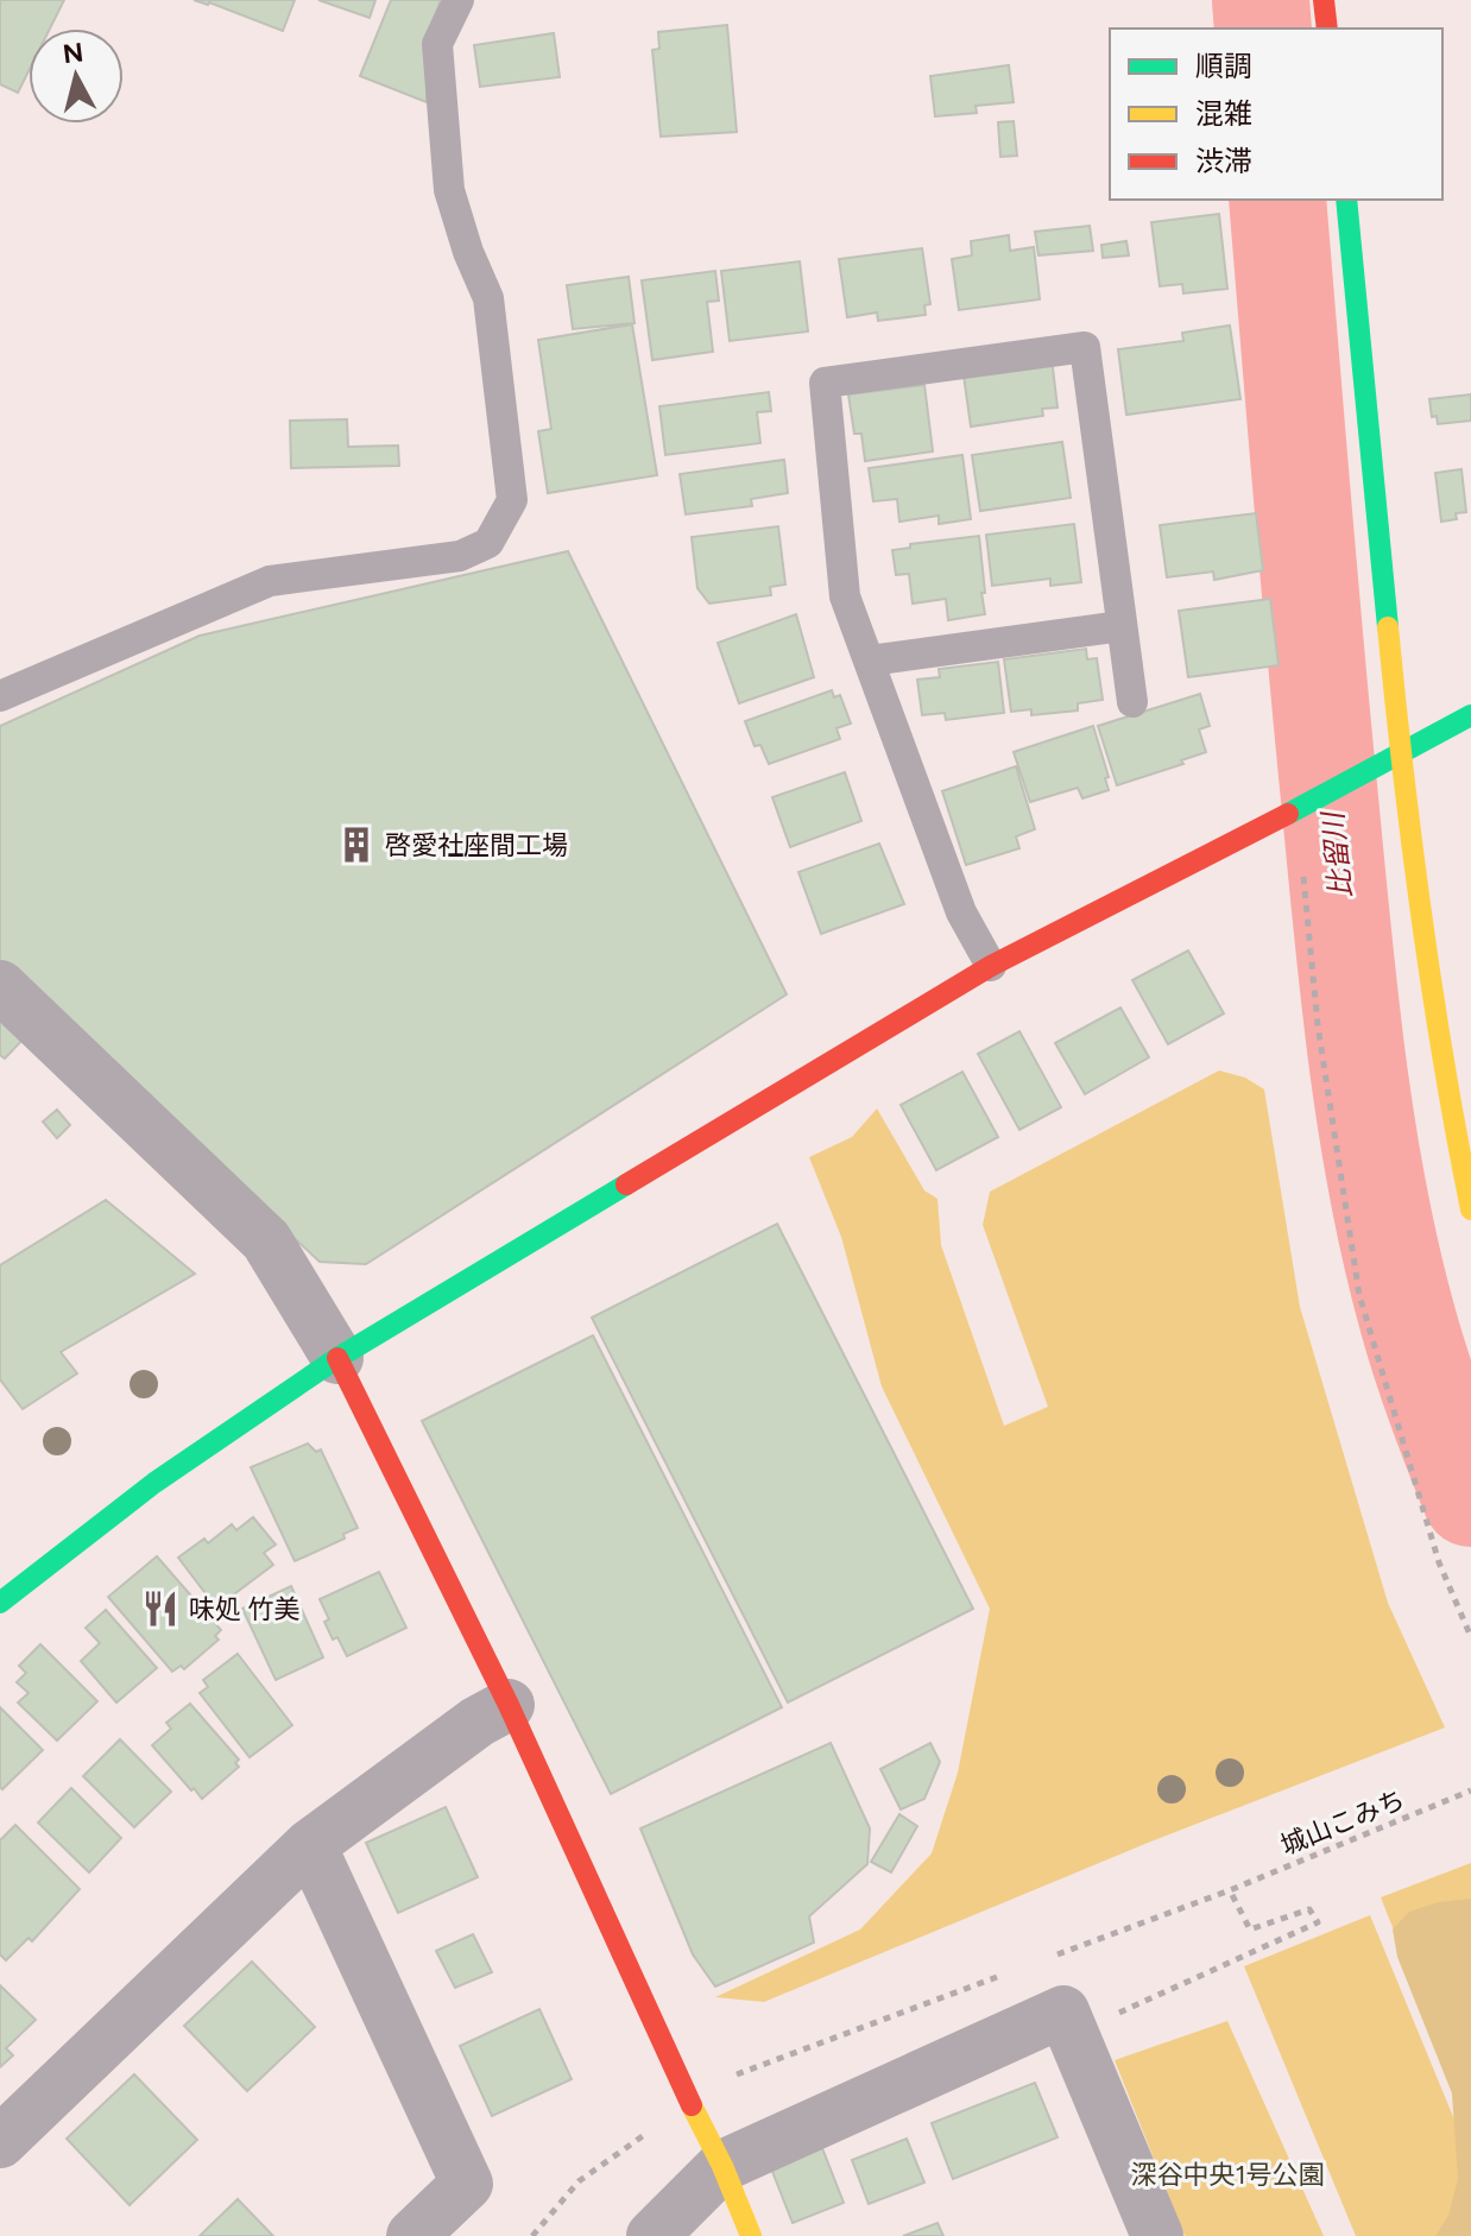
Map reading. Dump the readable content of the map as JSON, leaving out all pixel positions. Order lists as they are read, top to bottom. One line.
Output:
{"streets":{"path":["城山こみち"]},"water":["比留川"],"parks":["深谷中央1号公園"],"places":{"building":["啓愛社座間工場"],"restaurant":["味処 竹美"]},"legend":["順調","混雑","渋滞"],"north":"top"}
